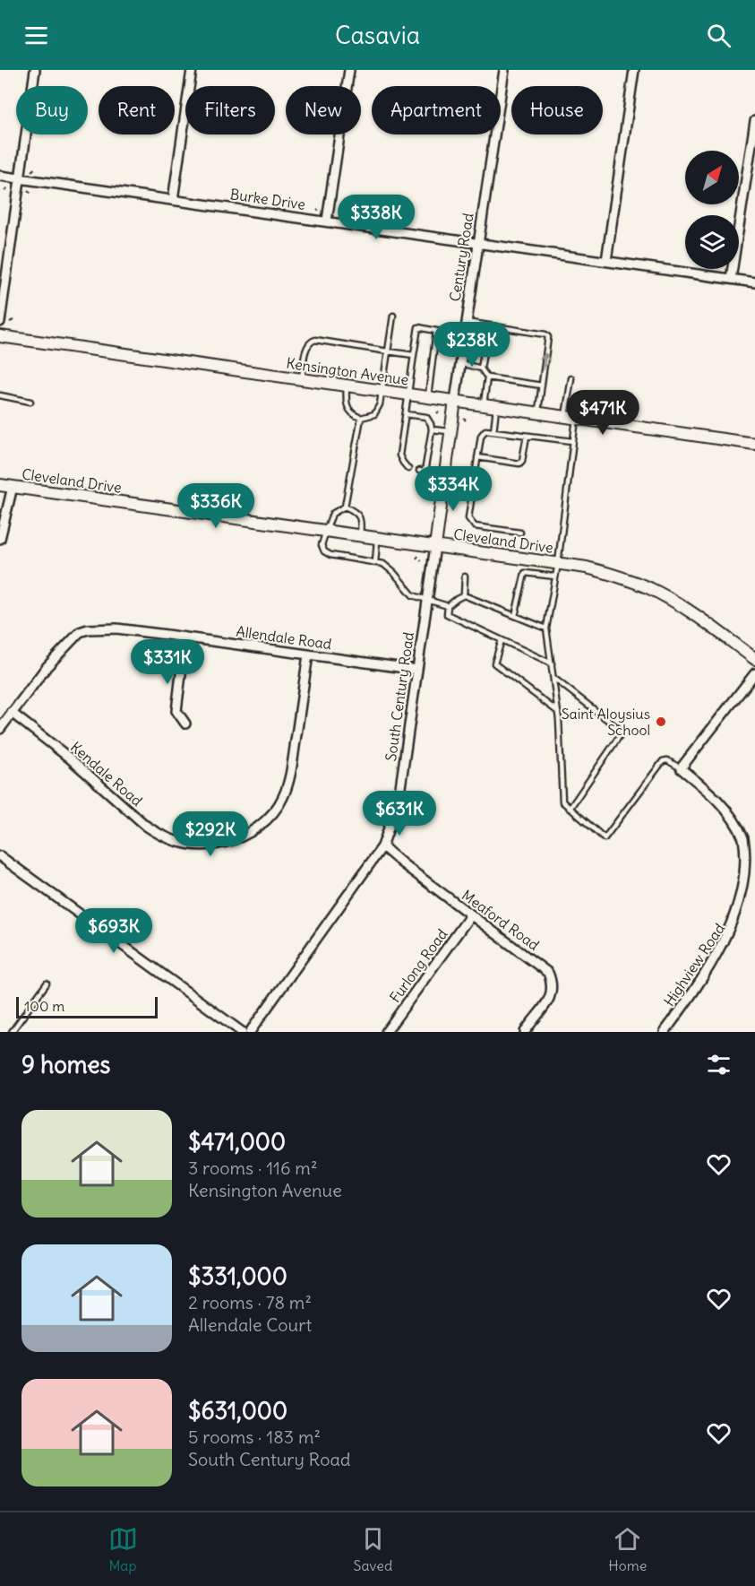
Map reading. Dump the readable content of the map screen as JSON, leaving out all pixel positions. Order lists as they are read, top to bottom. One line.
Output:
{"streets":{"street":["Burke Drive","Century Road","Kensington Avenue","Cleveland Drive","Allendale Road","South Century Road","Kendale Road","Meaford Road","Highview Road","Furlong Road"]},"crossings":[["Burke Drive","Century Road"],["Century Road","Kensington Avenue"],["Century Road","Cleveland Drive"],["Century Road","South Century Road"],["Cleveland Drive","South Century Road"],["Allendale Road","South Century Road"],["Allendale Road","Kendale Road"],["South Century Road","Meaford Road"],["Meaford Road","Furlong Road"]],"places":["Saint Aloysius School"],"scale_bar":"100 m","north":"top right","page":{"header":"Casavia","chip":["Buy","Rent","Filters","New","Apartment","House"],"price":["$338K","$238K","$471K","$334K","$336K","$331K","$631K","$292K","$693K"],"scale":"100 m","heading":"9 homes","list":[{"name":"$471,000","note":"3 rooms · 116 m² · Kensington Avenue"},{"name":"$331,000","note":"2 rooms · 78 m² · Allendale Court"},{"name":"$631,000","note":"5 rooms · 183 m² · South Century Road"}],"tabs":["Map","Saved","Home"]}}
